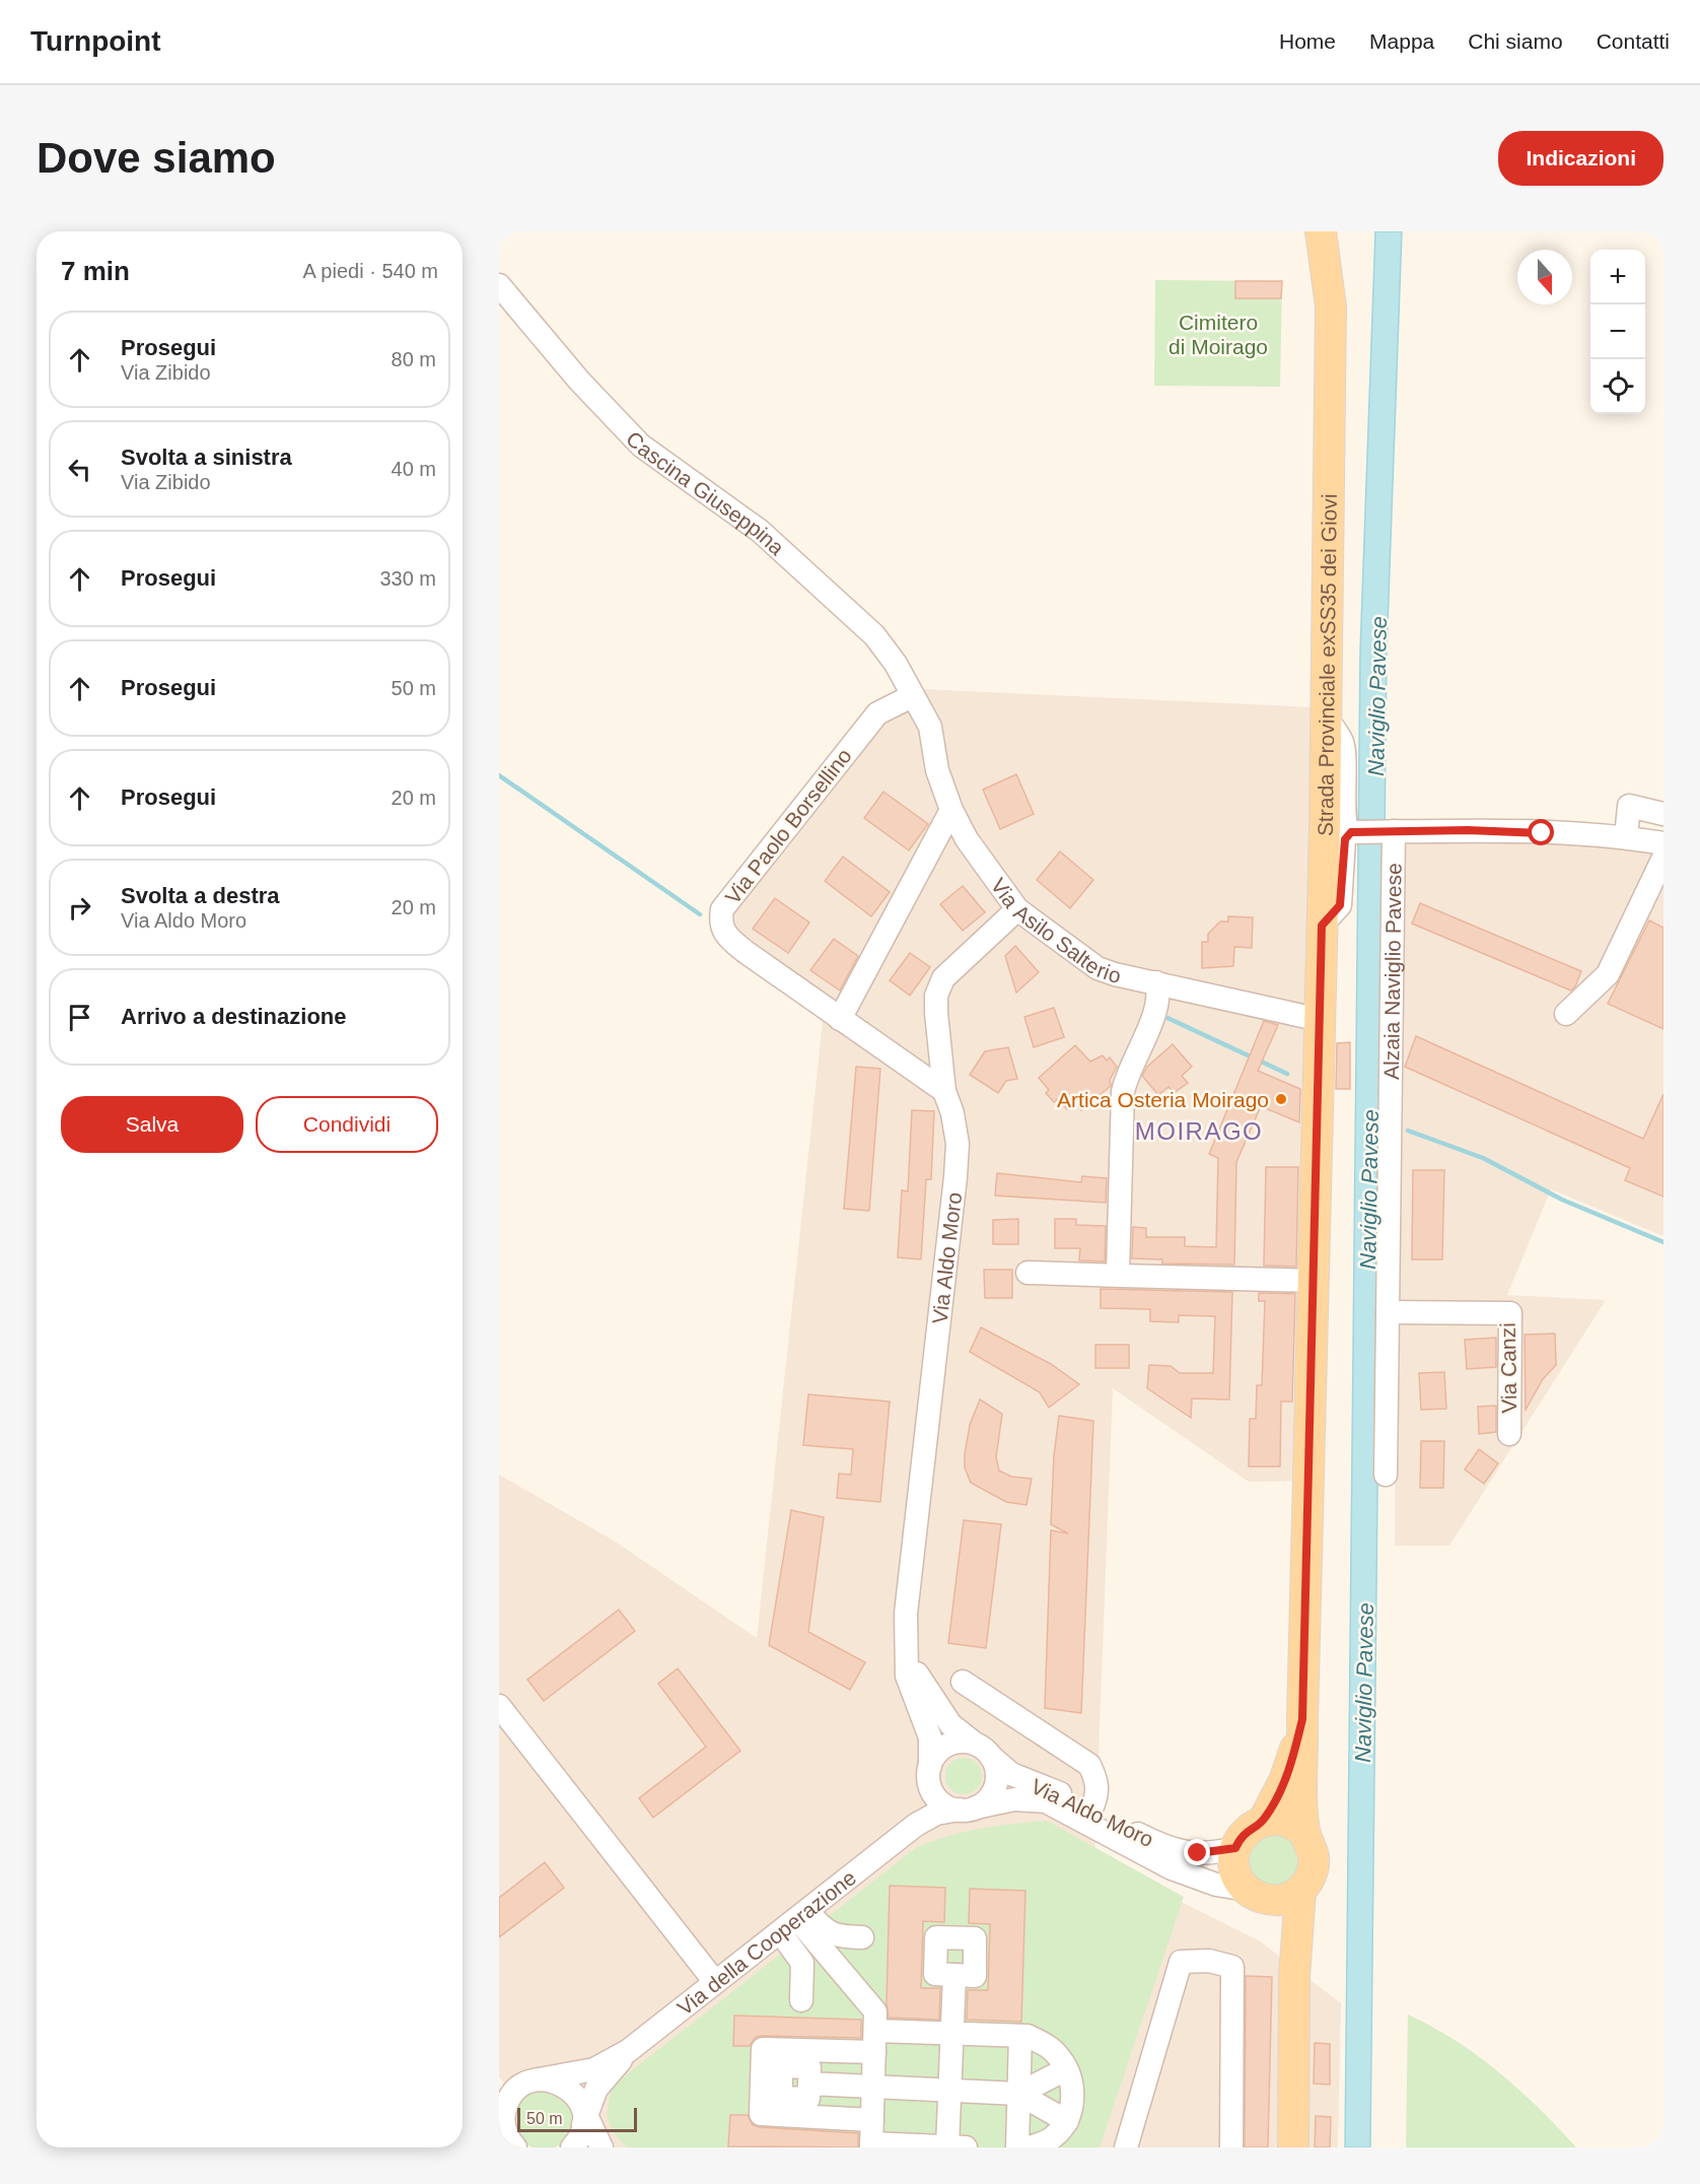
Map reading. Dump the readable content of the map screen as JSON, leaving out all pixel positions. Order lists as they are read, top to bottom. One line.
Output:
{"streets":{"main road":["Strada Provinciale exSS35 dei Giovi"],"street":["Cascina Giuseppina","Via Paolo Borsellino","Via Asilo Salterio","Alzaia Naviglio Pavese","Via Aldo Moro","Via Canzi","Via della Cooperazione"]},"crossings":[["Cascina Giuseppina","Via Paolo Borsellino"],["Cascina Giuseppina","Via Asilo Salterio"],["Strada Provinciale exSS35 dei Giovi","Via Asilo Salterio"],["Via Paolo Borsellino","Via Asilo Salterio"],["Via Paolo Borsellino","Via Aldo Moro"],["Via Asilo Salterio","Via Aldo Moro"],["Alzaia Naviglio Pavese","Via Canzi"],["Via Aldo Moro","Via della Cooperazione"]],"districts":["MOIRAGO"],"water":["Naviglio Pavese"],"parks":["Cimitero di Moirago"],"places":["Artica Osteria Moirago"],"scale_bar":"50 m","north":"bottom","page":{"header":"Turnpoint","nav":["Home","Mappa","Chi siamo","Contatti"],"buttons":["Indicazioni",["Salva","Condividi"]],"title":"Dove siamo","heading":["7 min","A piedi · 540 m"],"map_buttons":["+","−"],"list":[["Prosegui","Via Zibido","80 m"],["Svolta a sinistra","Via Zibido","40 m"],["Prosegui","330 m"],["Prosegui","50 m"],["Prosegui","20 m"],["Svolta a destra","Via Aldo Moro","20 m"],"Arrivo a destinazione"],"scale":"50 m"}}
